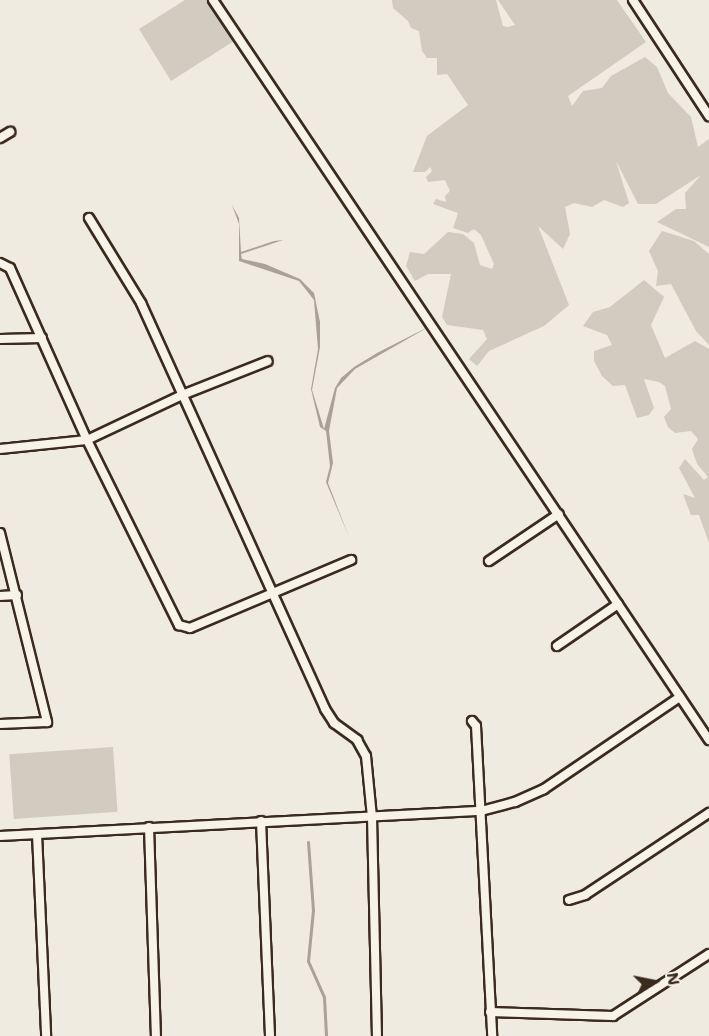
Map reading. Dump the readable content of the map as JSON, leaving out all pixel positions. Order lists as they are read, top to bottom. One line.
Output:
{"north":"right"}
